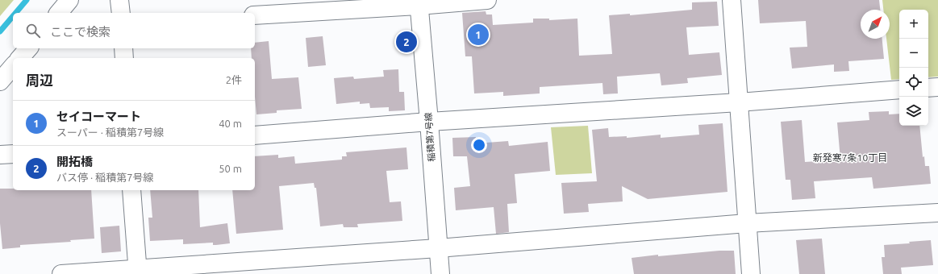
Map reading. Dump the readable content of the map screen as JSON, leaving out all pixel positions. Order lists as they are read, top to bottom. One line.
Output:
{"streets":{"street":["稲積第7号線"]},"districts":["新発寒7条10丁目"],"north":"top right","page":{"map_buttons":["+","−"],"search":"ここで検索","pins":["1","2"],"heading":["周辺","2件"],"list":[{"mark":"1","name":"セイコーマート","note":"スーパー · 稲積第7号線","value":"40 m"},{"mark":"2","name":"開拓橋","note":"バス停 · 稲積第7号線","value":"50 m"}]}}
